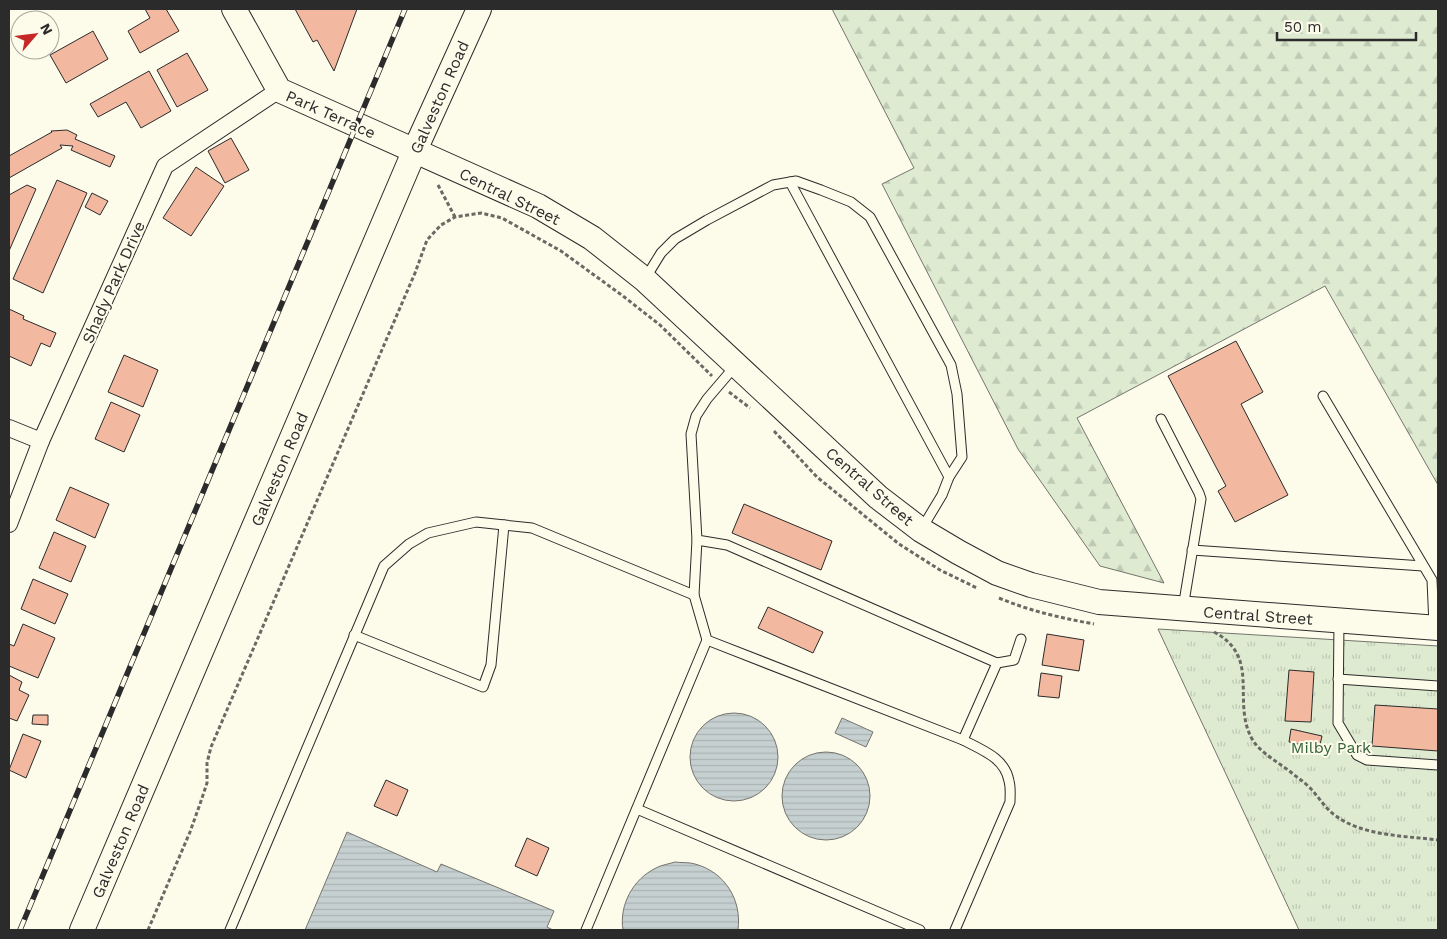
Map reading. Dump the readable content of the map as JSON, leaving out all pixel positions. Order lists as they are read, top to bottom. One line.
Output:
{"streets":{"street":["Galveston Road","Park Terrace","Central Street","Shady Park Drive"]},"crossings":[["Galveston Road","Park Terrace"],["Galveston Road","Central Street"],["Park Terrace","Central Street"],["Park Terrace","Shady Park Drive"]],"parks":["Milby Park"],"scale_bar":"50 m","north":"top right"}
